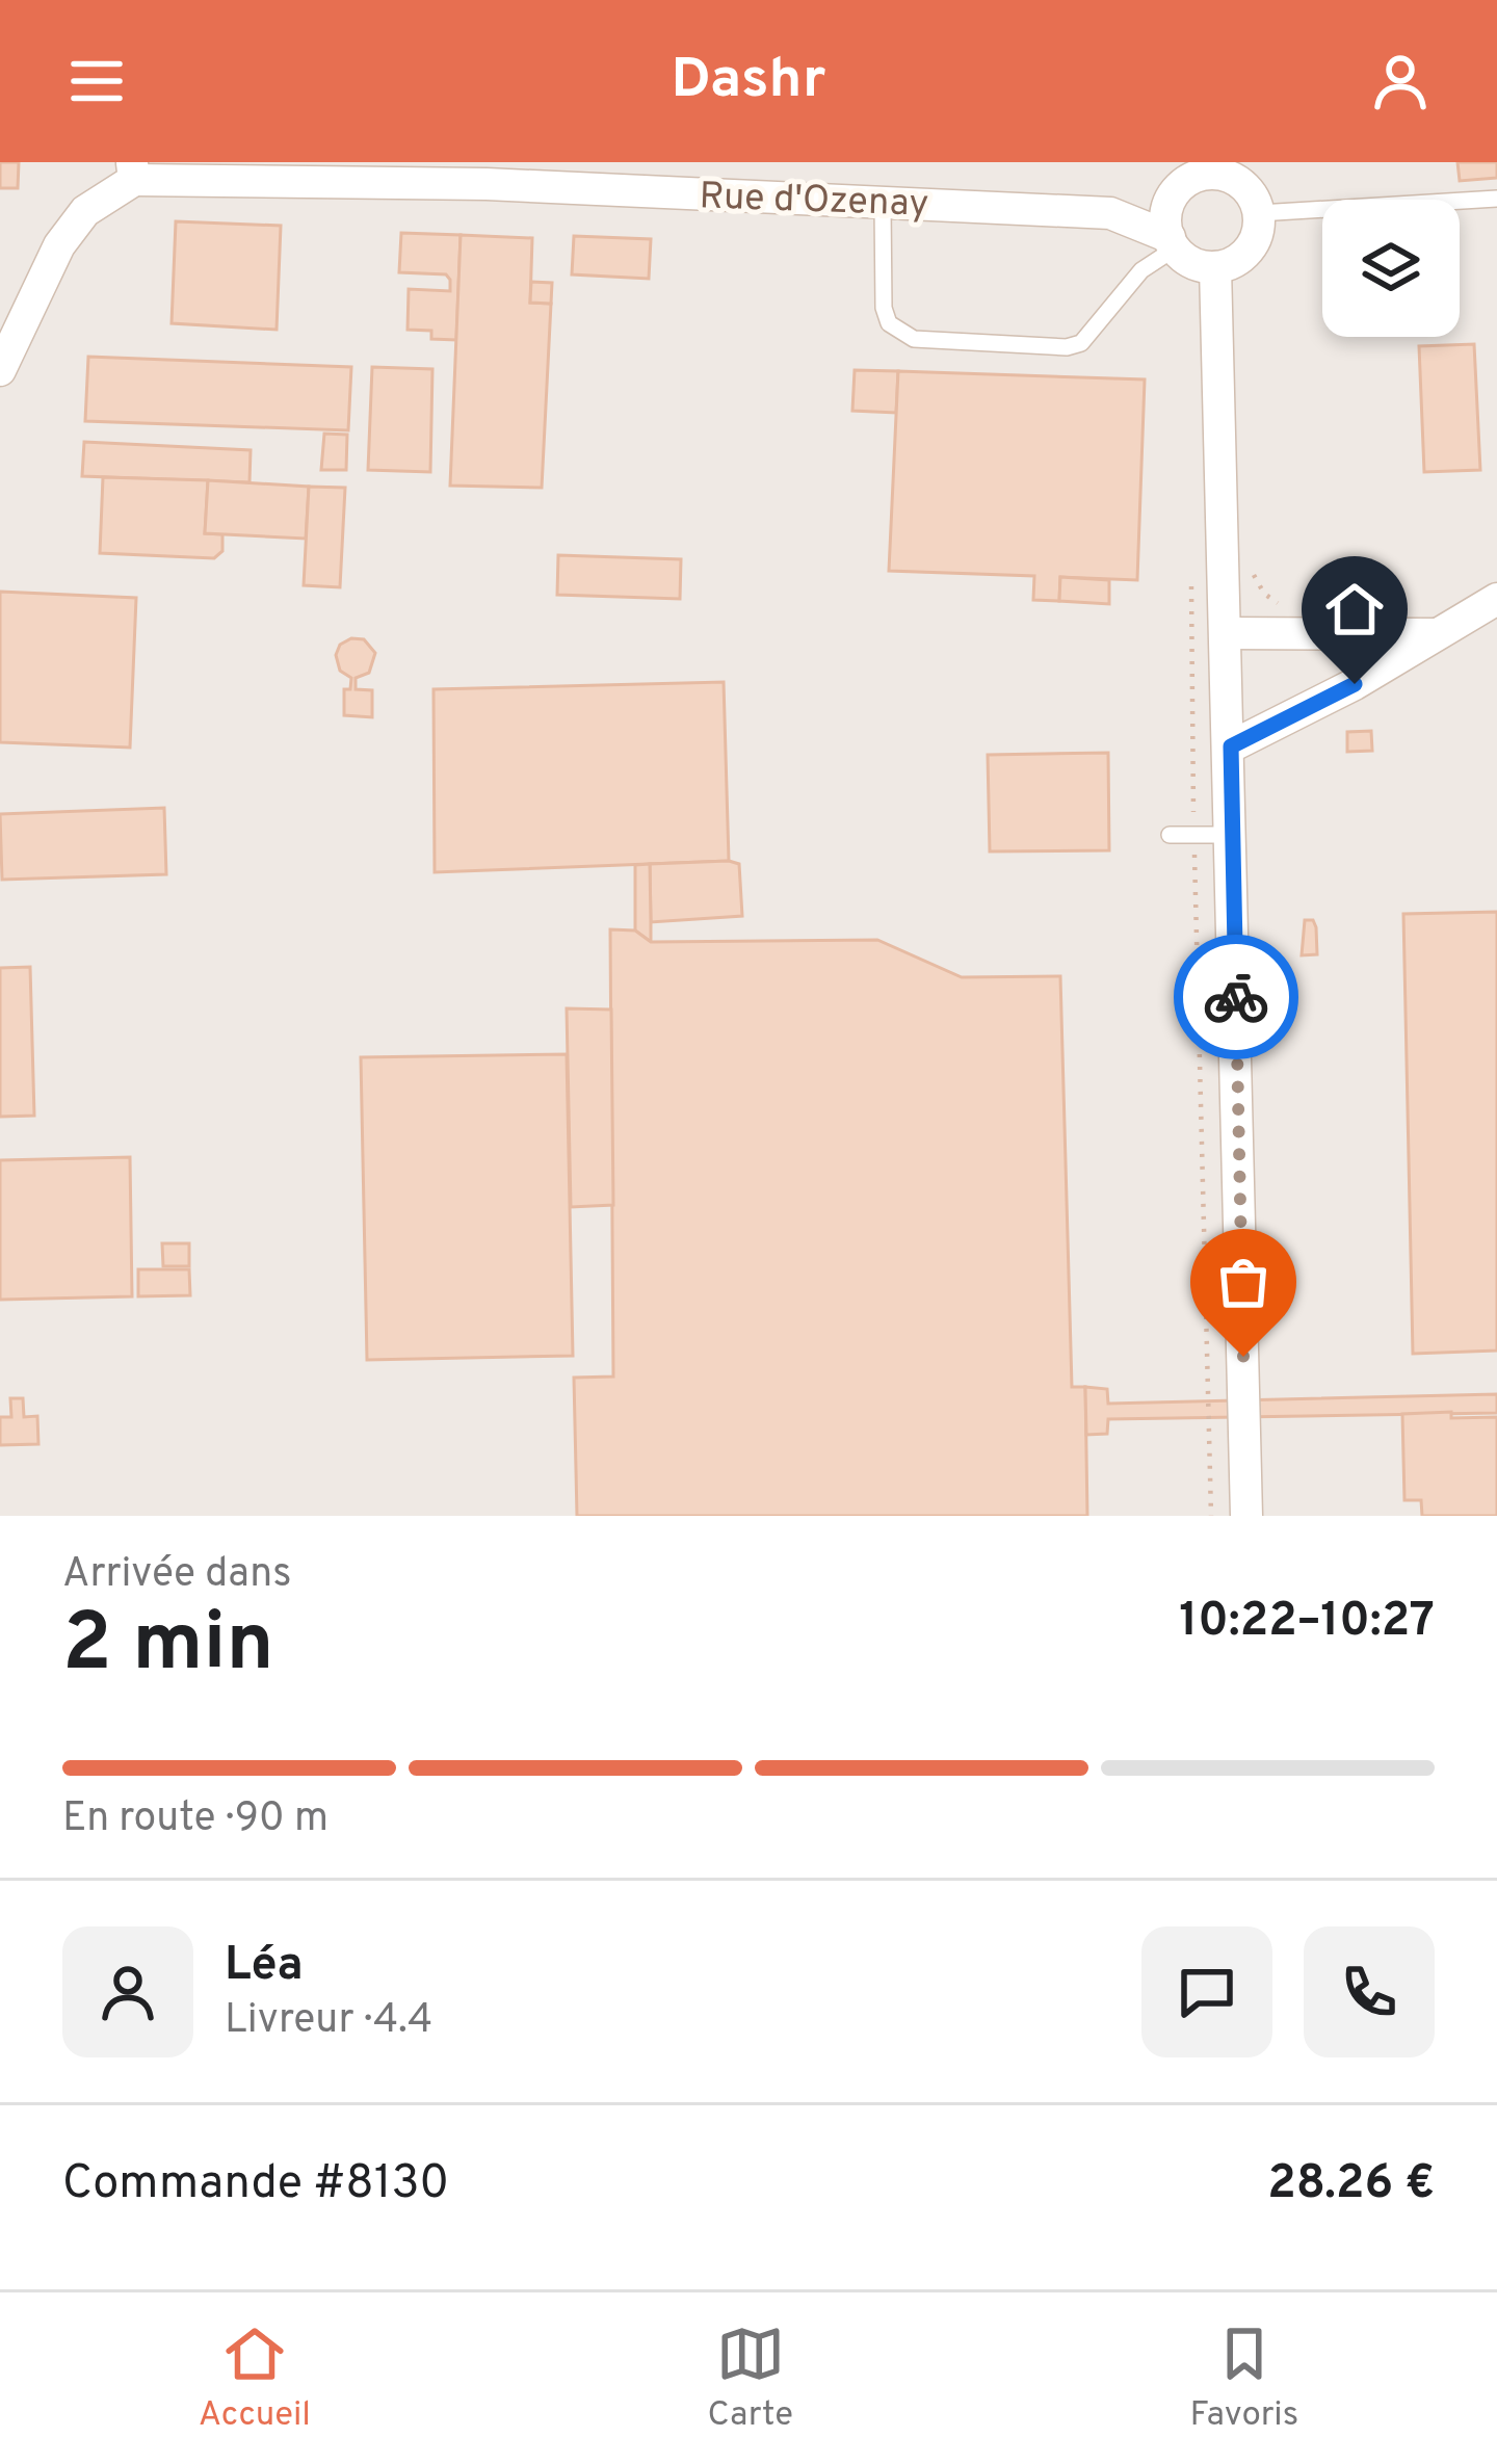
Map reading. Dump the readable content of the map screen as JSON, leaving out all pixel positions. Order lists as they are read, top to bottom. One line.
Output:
{"streets":{"street":["Rue d'Ozenay"]},"page":{"header":"Dashr","heading":["2 min","Arrivée dans","10:22–10:27"],"panel":["Léa","Livreur · 4.4","Commande #8130","28.26 €"],"bar":"En route · 90 m","tabs":["Accueil","Carte","Favoris"]}}
